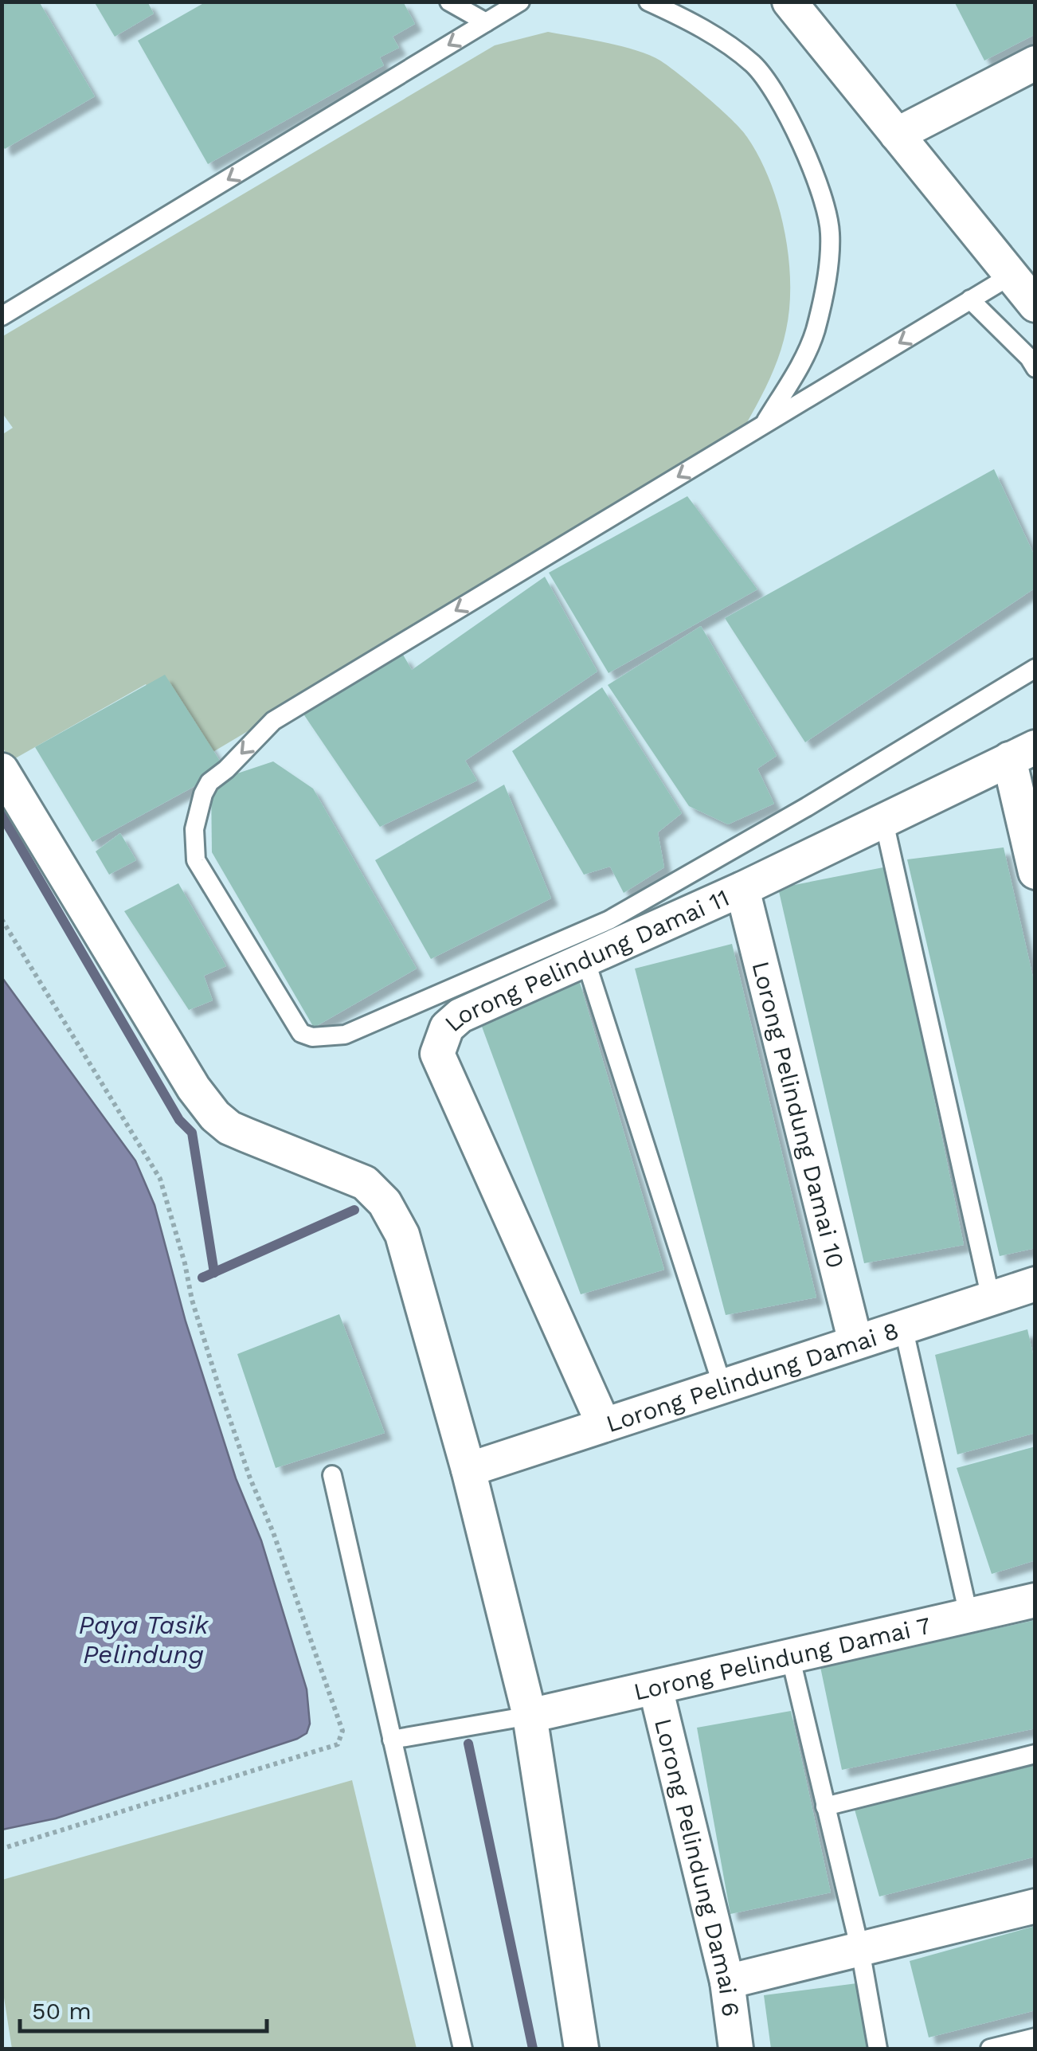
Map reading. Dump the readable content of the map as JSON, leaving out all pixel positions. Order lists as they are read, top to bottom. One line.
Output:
{"streets":{"street":["Lorong Pelindung Damai 11","Lorong Pelindung Damai 10","Lorong Pelindung Damai 8","Lorong Pelindung Damai 7","Lorong Pelindung Damai 6"]},"crossings":[["Lorong Pelindung Damai 11","Lorong Pelindung Damai 10"],["Lorong Pelindung Damai 11","Lorong Pelindung Damai 8"],["Lorong Pelindung Damai 10","Lorong Pelindung Damai 8"],["Lorong Pelindung Damai 7","Lorong Pelindung Damai 6"]],"water":["Paya Tasik Pelindung"],"scale_bar":"50 m"}
